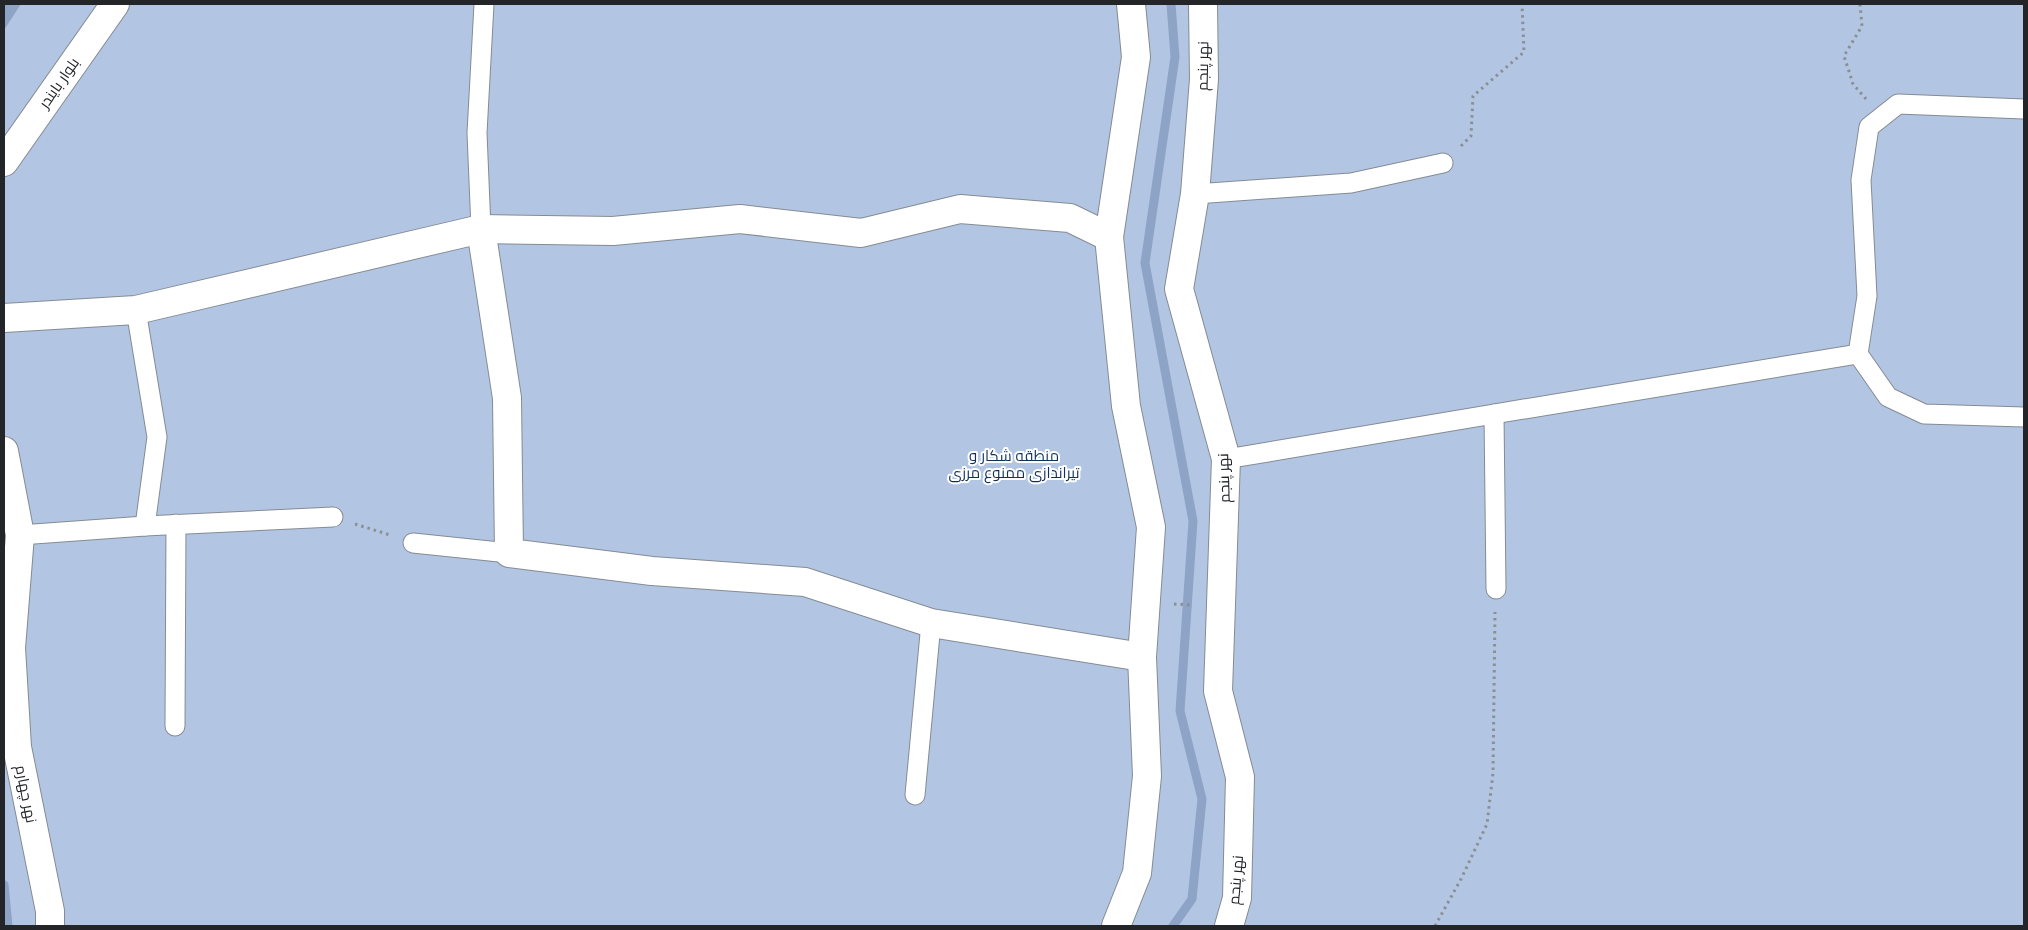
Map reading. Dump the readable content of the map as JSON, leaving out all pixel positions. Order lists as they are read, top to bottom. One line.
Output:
{"streets":{"street":["نهر پنجم","بلوار بایندر","نهر چهارم"]},"parks":["منطقه شکار و تیراندازی ممنوع مرزی"]}
